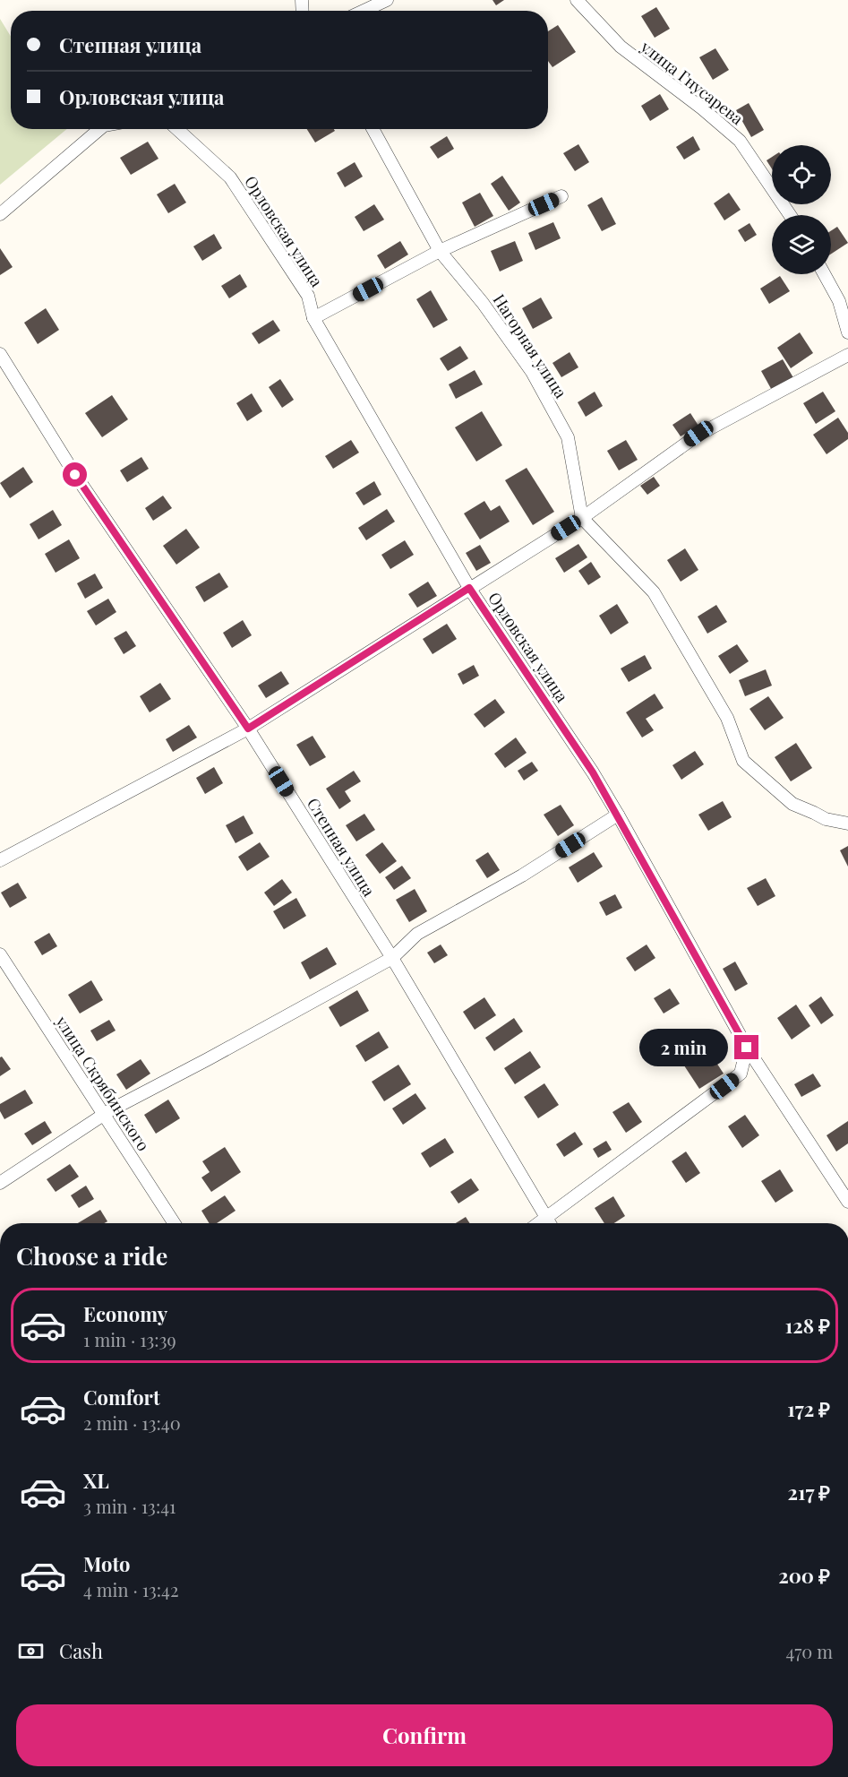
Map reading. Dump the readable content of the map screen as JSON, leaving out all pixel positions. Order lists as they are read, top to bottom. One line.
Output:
{"streets":{"street":["улица Гнусарева","Орловская улица","Нагорная улица","Степная улица","улица Скрябинского"]},"page":{"banner":["Степная улица","Орловская улица"],"bubble":"2 min","heading":"Choose a ride","list":[{"name":"Economy","note":"1 min · 13:39","value":"128 ₽"},{"name":"Comfort","note":"2 min · 13:40","value":"172 ₽"},{"name":"XL","note":"3 min · 13:41","value":"217 ₽"},{"name":"Moto","note":"4 min · 13:42","value":"200 ₽"}],"pay":["Cash","470 m"],"buttons":"Confirm"}}
